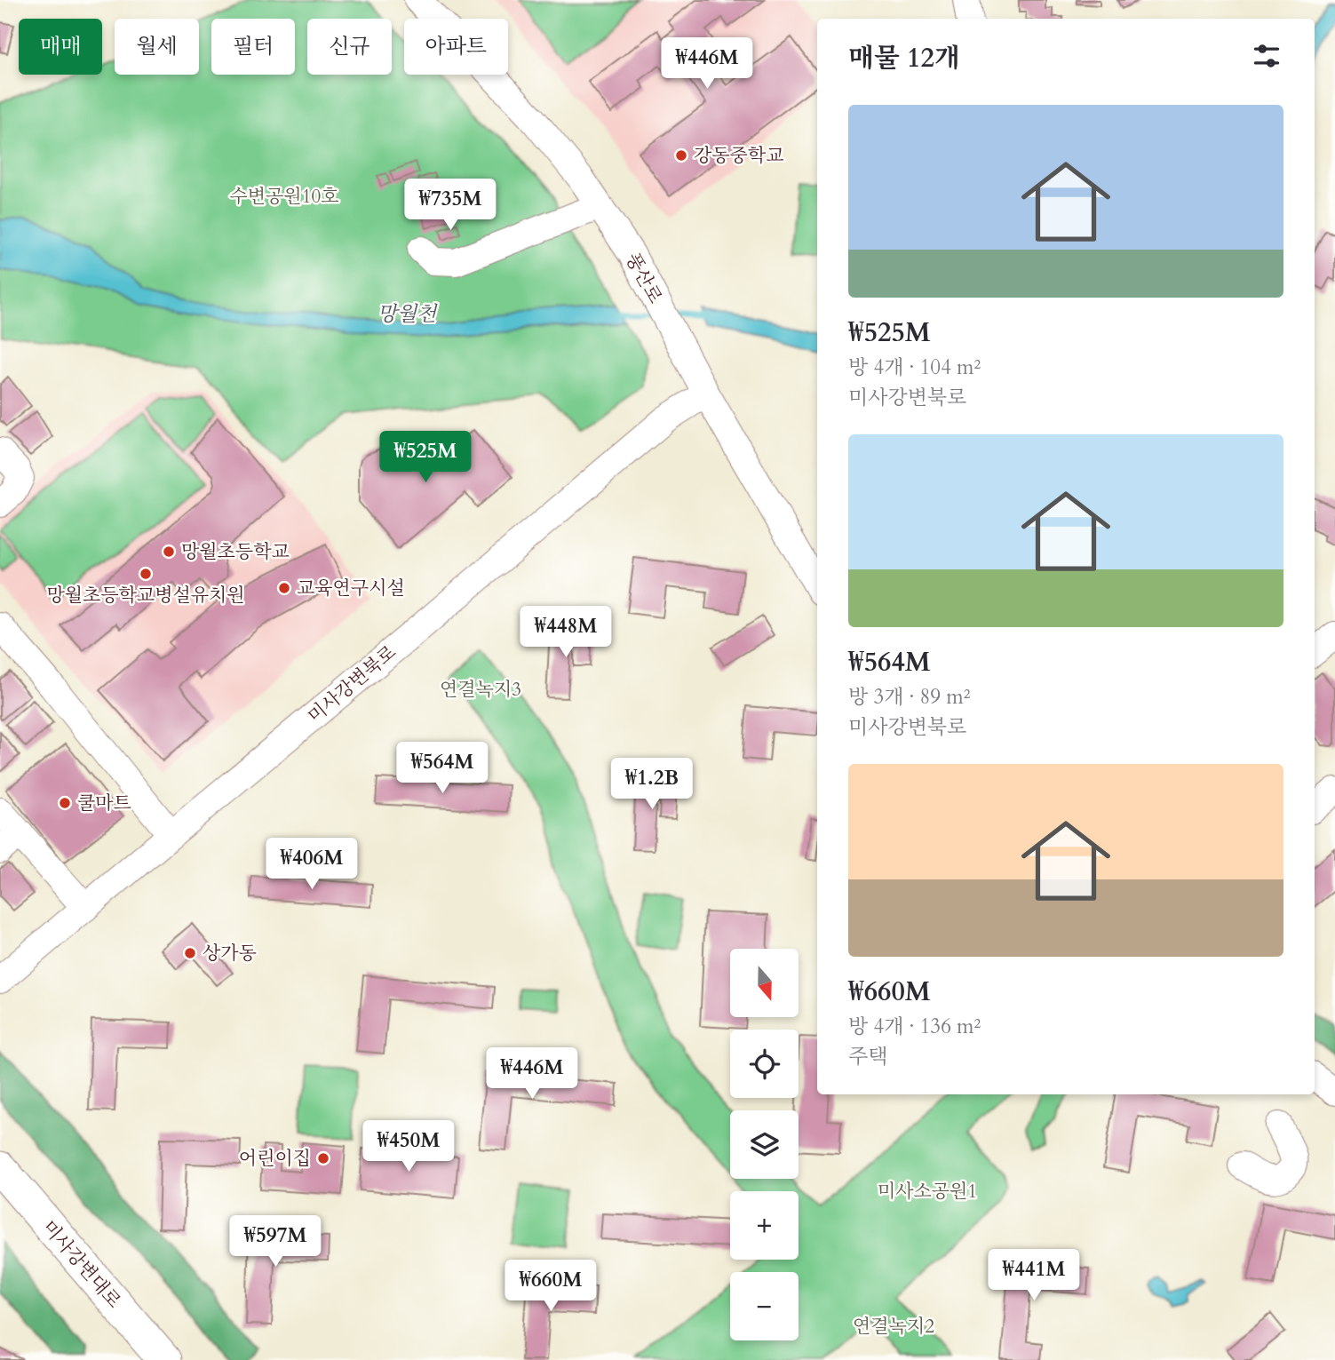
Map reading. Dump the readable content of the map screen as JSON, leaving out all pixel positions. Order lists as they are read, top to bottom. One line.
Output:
{"streets":{"main road":["미사강변대로"],"street":["풍산로","미사강변북로"]},"crossings":[["풍산로","미사강변북로"]],"water":["망월천"],"parks":["수변공원10호","연결녹지3","미사소공원1","연결녹지2"],"places":["강동중학교","망월초등학교","망월초등학교병설유치원","교육연구시설","쿨마트","상가동","어린이집"],"north":"bottom","page":{"chip":["매매","월세","필터","신규","아파트"],"heading":"매물 12개","price":["₩446M","₩735M","₩525M","₩448M","₩564M","₩1.2B","₩406M","₩446M","₩450M","₩597M","₩441M","₩660M"],"list":[{"name":"₩525M","note":"방 4개 · 104 m² · 미사강변북로"},{"name":"₩564M","note":"방 3개 · 89 m² · 미사강변북로"},{"name":"₩660M","note":"방 4개 · 136 m² · 주택"}],"map_buttons":["+","−"]}}
